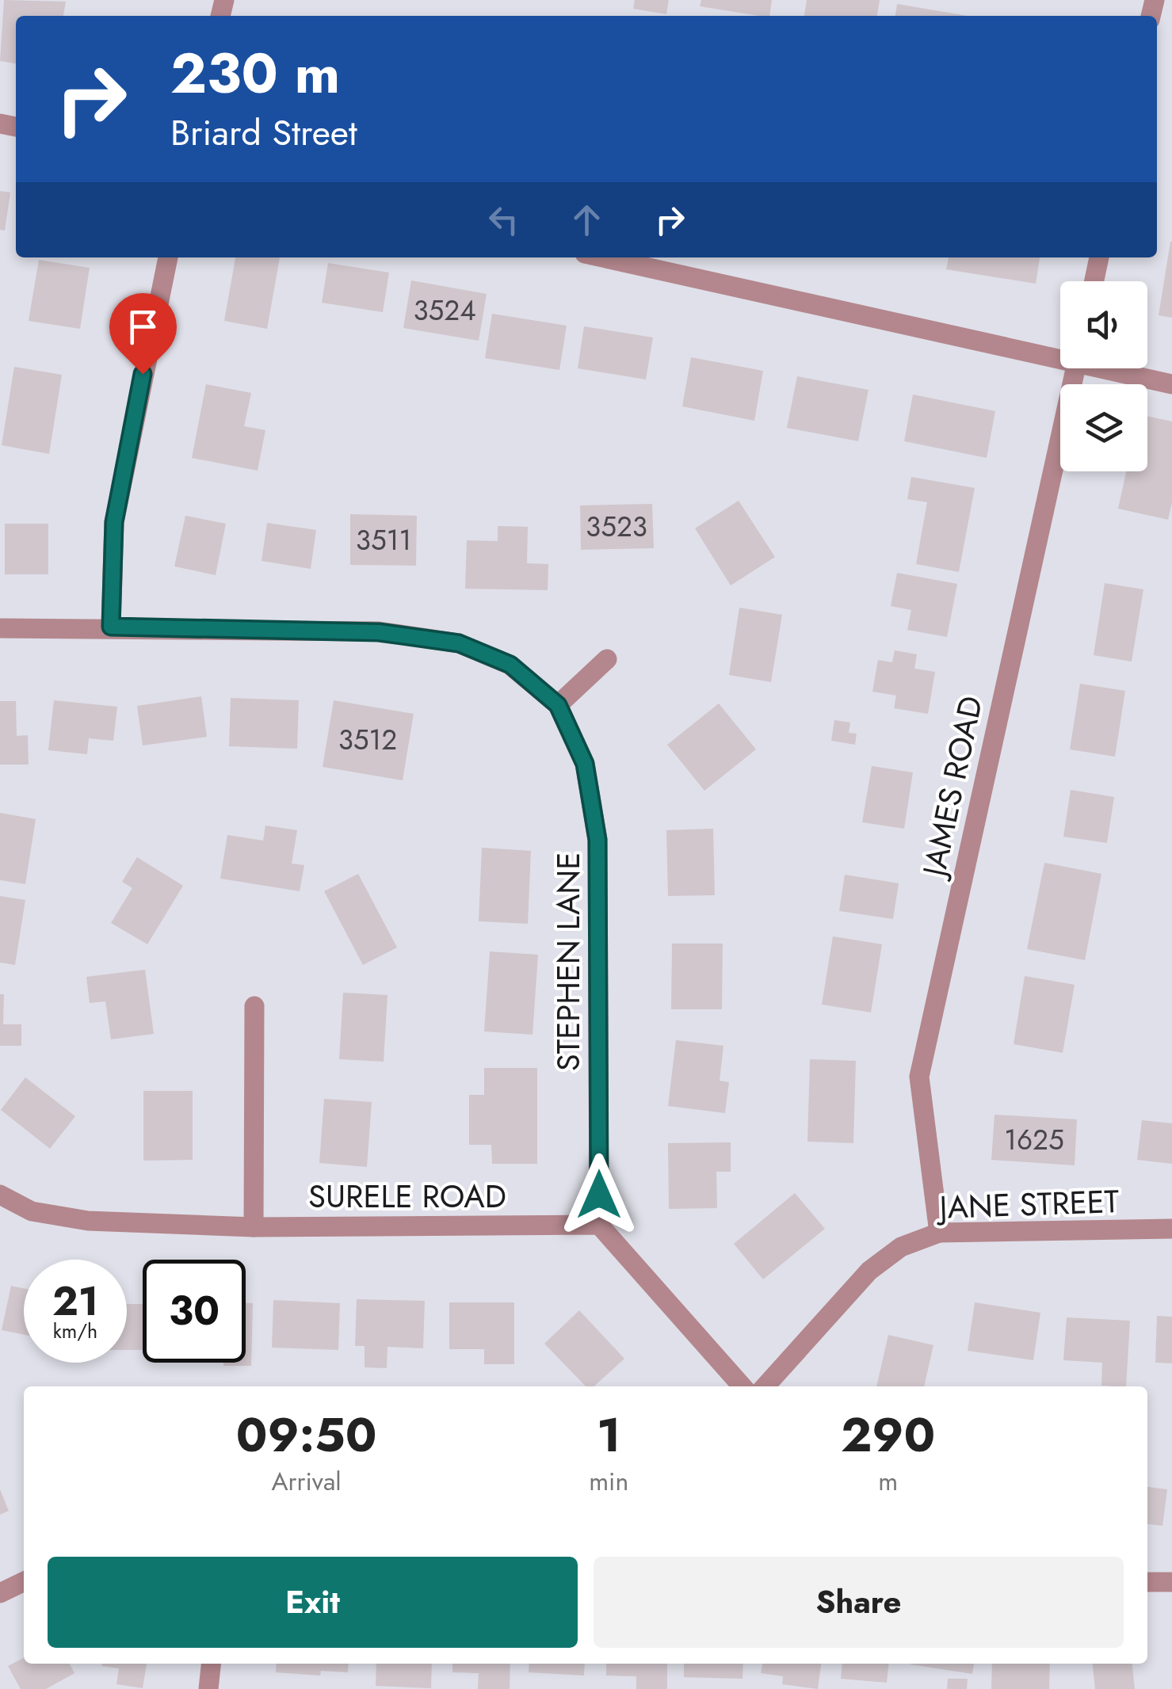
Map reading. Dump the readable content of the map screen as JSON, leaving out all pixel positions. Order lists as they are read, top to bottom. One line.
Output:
{"streets":{"street":["JAMES ROAD","STEPHEN LANE","SURELE ROAD","JANE STREET"]},"crossings":[["JAMES ROAD","JANE STREET"],["STEPHEN LANE","SURELE ROAD"]],"house_numbers":["3524","3523","3511","3512","1625"],"page":{"turn":["230 m","Briard Street"],"speed":"21 km/h","limit":"30","eta":["09:50","Arrival","1","min","290","m"],"buttons":["Exit","Share"]}}
